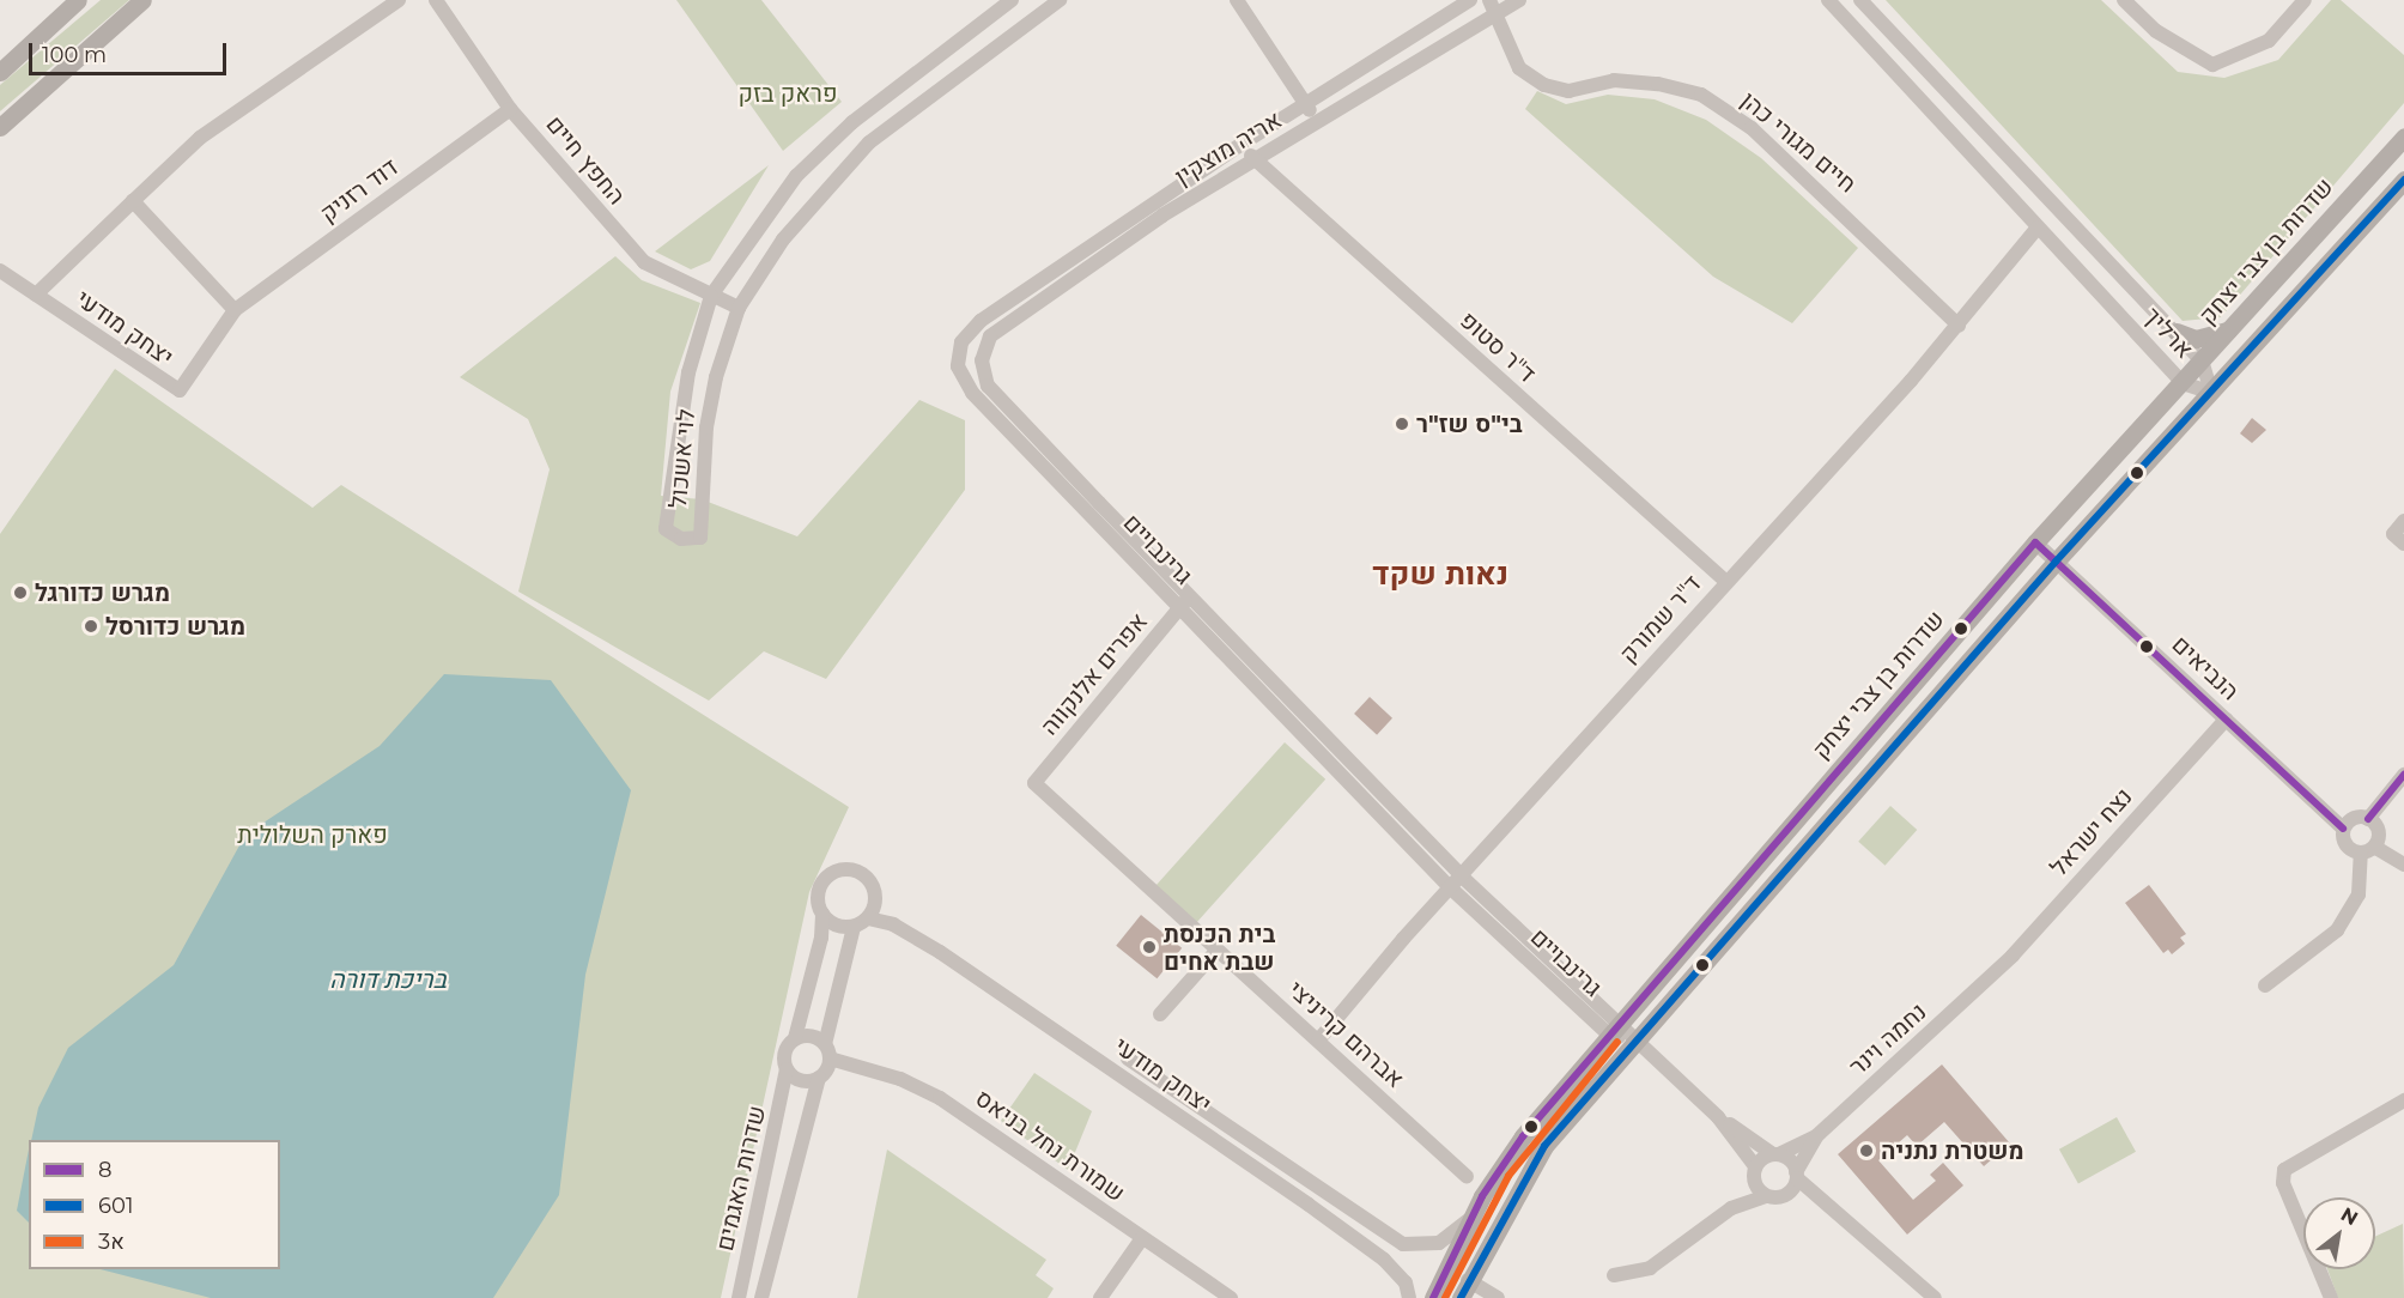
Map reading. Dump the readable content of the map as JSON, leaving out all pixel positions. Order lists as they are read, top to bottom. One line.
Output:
{"streets":{"main road":["שדרות בן צבי יצחק"],"street":["חיים מגורי כהן","אריה מוצקין","החפץ חיים","דוד רזניק","יצחק מודעי","ארליך","ד\"ר סטופ","לוי אשכול","גרינבויים","ד\"ר שמורק","הנביאים","אפרים אלנקווה","נצח ישראל","אברהם קריניצי","נחמה וינר","שמורת נחל בניאס","שדרות האגמים"]},"crossings":[["חיים מגורי כהן","אריה מוצקין"],["חיים מגורי כהן","ד\"ר שמורק"],["אריה מוצקין","ד\"ר סטופ"],["אריה מוצקין","גרינבויים"],["החפץ חיים","דוד רזניק"],["החפץ חיים","לוי אשכול"],["דוד רזניק","יצחק מודעי"],["שדרות בן צבי יצחק","יצחק מודעי"],["שדרות בן צבי יצחק","ארליך"],["שדרות בן צבי יצחק","גרינבויים"],["שדרות בן צבי יצחק","הנביאים"],["ארליך","ד\"ר שמורק"],["ד\"ר סטופ","ד\"ר שמורק"],["גרינבויים","ד\"ר שמורק"],["גרינבויים","אפרים אלנקווה"],["ד\"ר שמורק","אברהם קריניצי"],["הנביאים","נצח ישראל"],["אפרים אלנקווה","אברהם קריניצי"],["נצח ישראל","נחמה וינר"],["שמורת נחל בניאס","שדרות האגמים"]],"districts":["נאות שקד"],"water":["בריכת דורה"],"parks":["פראק בזק","פארק השלולית"],"places":["בי\"ס שז\"ר","מגרש כדורגל","מגרש כדורסל","בית הכנסת שבת אחים","משטרת נתניה"],"lines":["transit line 601","transit line 8","transit line 3א"],"legend":["8","601","3א"],"scale_bar":"100 m","north":"top right"}
